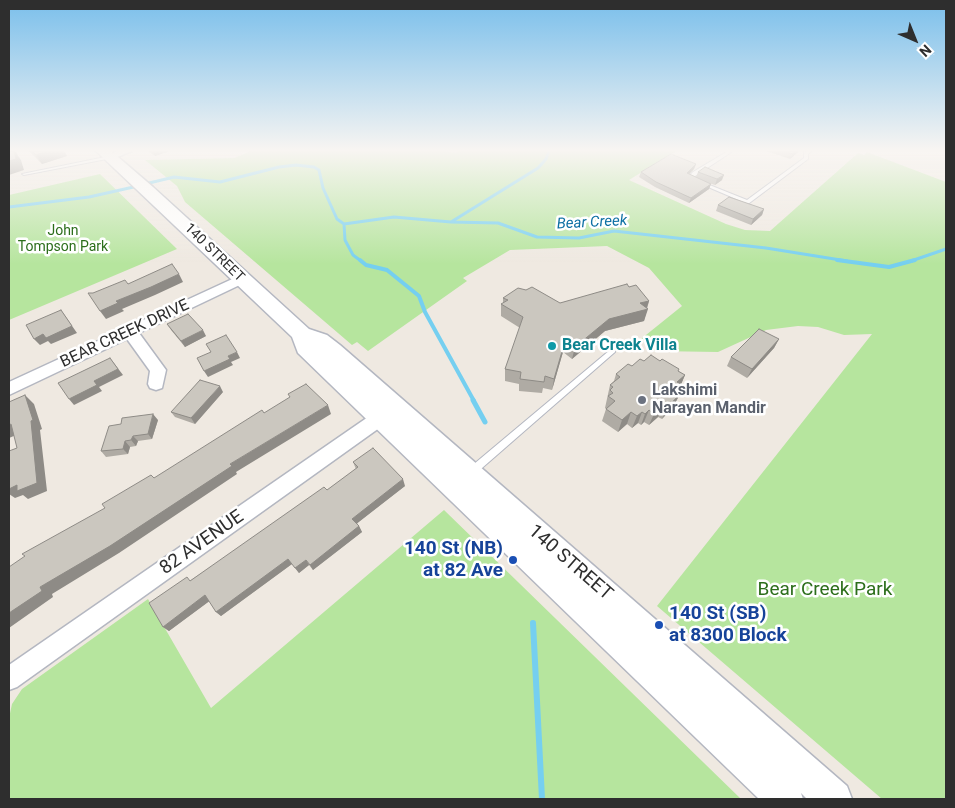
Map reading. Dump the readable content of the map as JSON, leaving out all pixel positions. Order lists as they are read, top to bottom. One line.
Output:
{"streets":{"main road":["140 STREET"],"street":["BEAR CREEK DRIVE","82 AVENUE"]},"crossings":[["140 STREET","BEAR CREEK DRIVE"],["140 STREET","82 AVENUE"]],"water":["Bear Creek"],"parks":["John Tompson Park","Bear Creek Park"],"places":["Bear Creek Villa","Lakshimi Narayan Mandir","140 St (NB) at 82 Ave","140 St (SB) at 8300 Block"],"north":"bottom right"}
